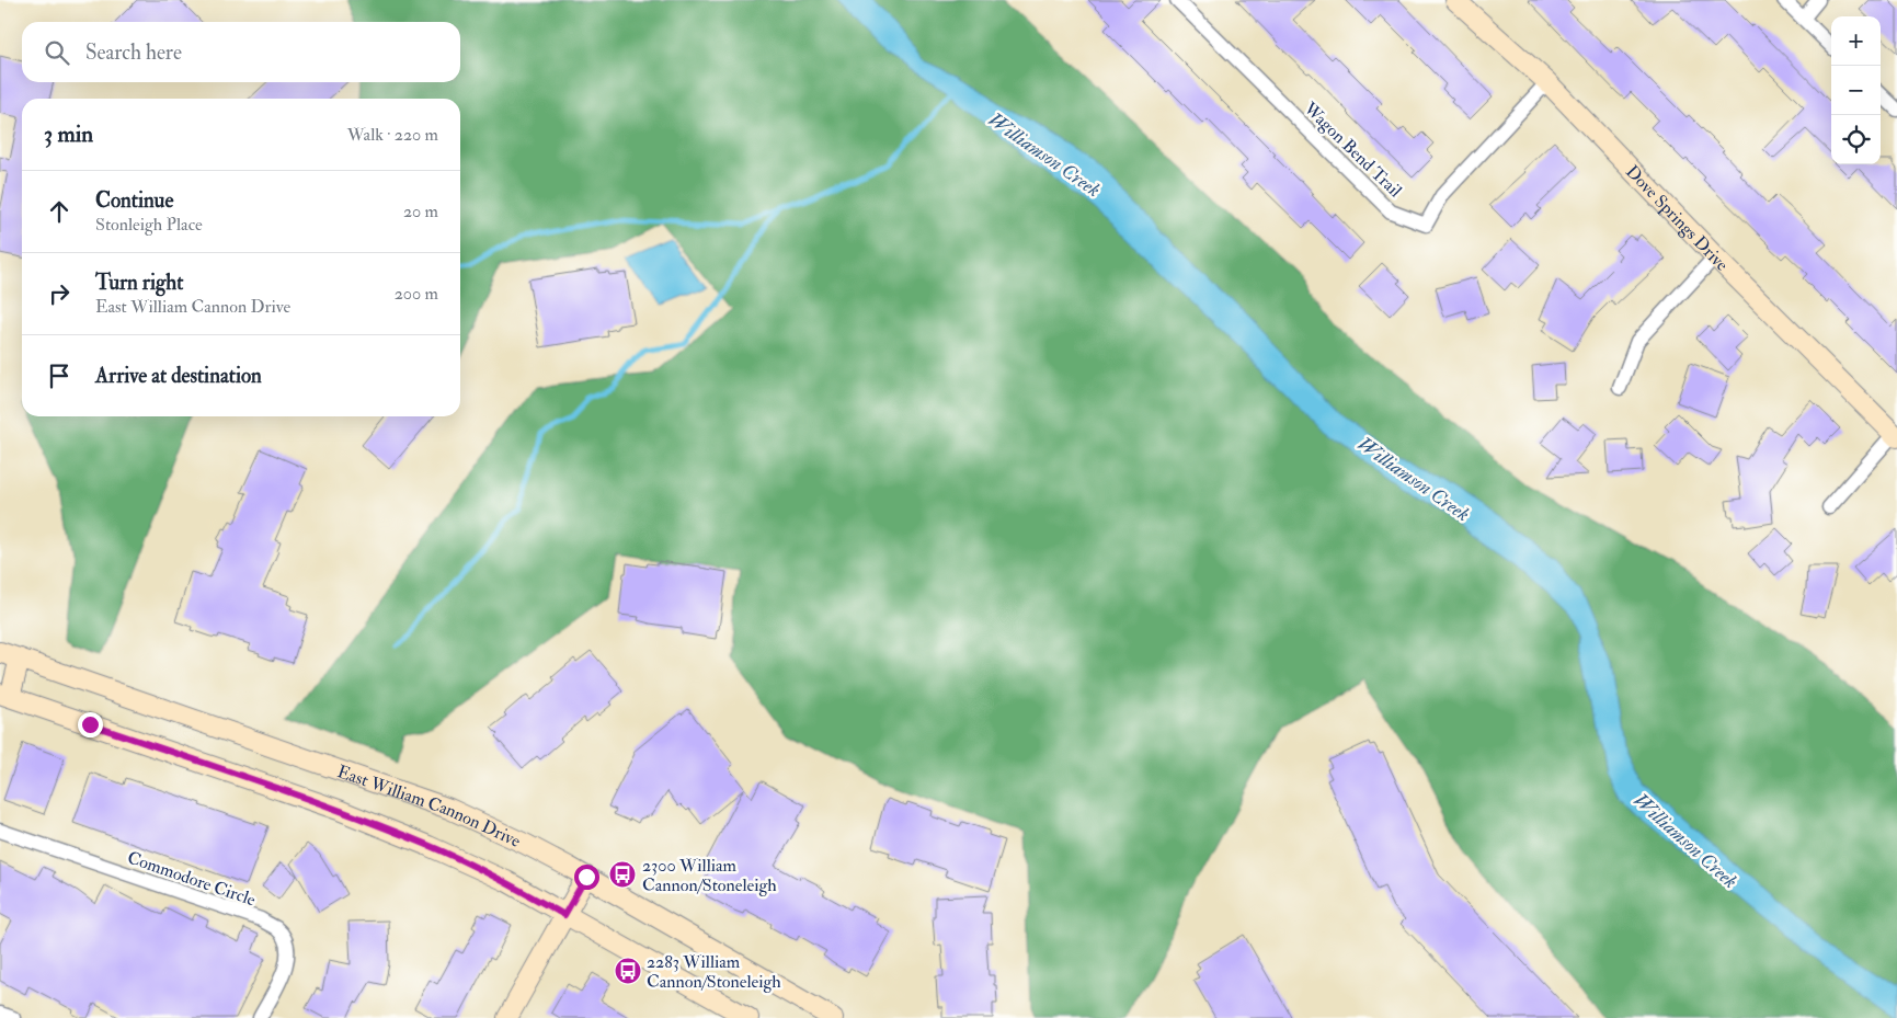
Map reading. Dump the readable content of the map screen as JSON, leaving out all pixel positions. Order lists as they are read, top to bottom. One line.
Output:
{"streets":{"main road":["Dove Springs Drive","East William Cannon Drive"],"street":["Wagon Bend Trail","Commodore Circle"]},"crossings":[["Wagon Bend Trail","Dove Springs Drive"]],"water":["Williamson Creek"],"places":{"bus stop":["2300 William Cannon/Stoneleigh","2283 William Cannon/Stoneleigh"]},"page":{"map_buttons":["+","−"],"search":"Search here","heading":["3 min","Walk · 220 m"],"list":[["Continue","Stonleigh Place","20 m"],["Turn right","East William Cannon Drive","200 m"],"Arrive at destination"]}}
